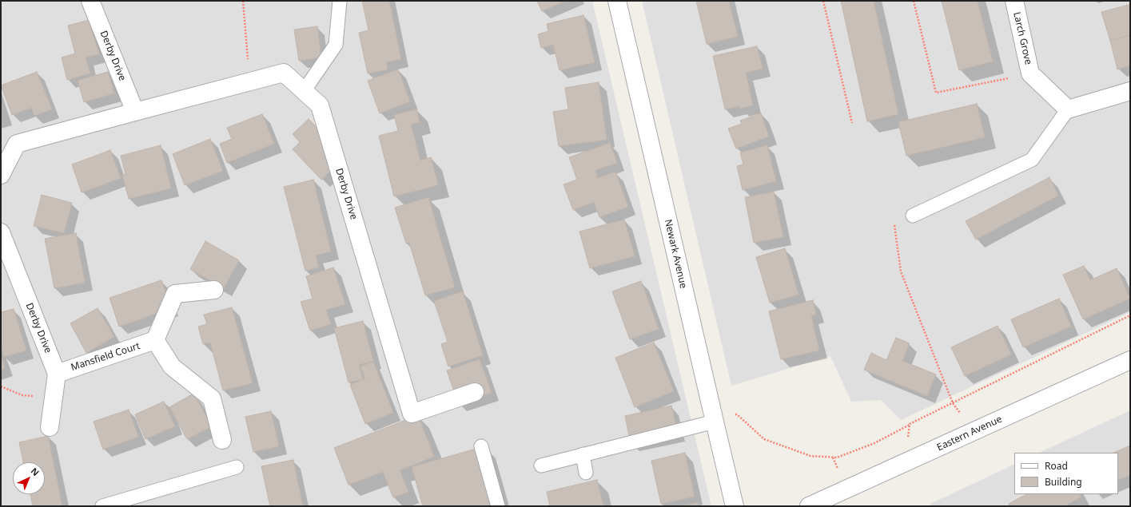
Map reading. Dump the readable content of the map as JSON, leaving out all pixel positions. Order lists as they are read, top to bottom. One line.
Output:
{"streets":{"street":["Larch Grove","Derby Drive","Newark Avenue","Mansfield Court","Eastern Avenue"]},"crossings":[["Derby Drive","Mansfield Court"]],"legend":["Road","Building"],"north":"top right"}
